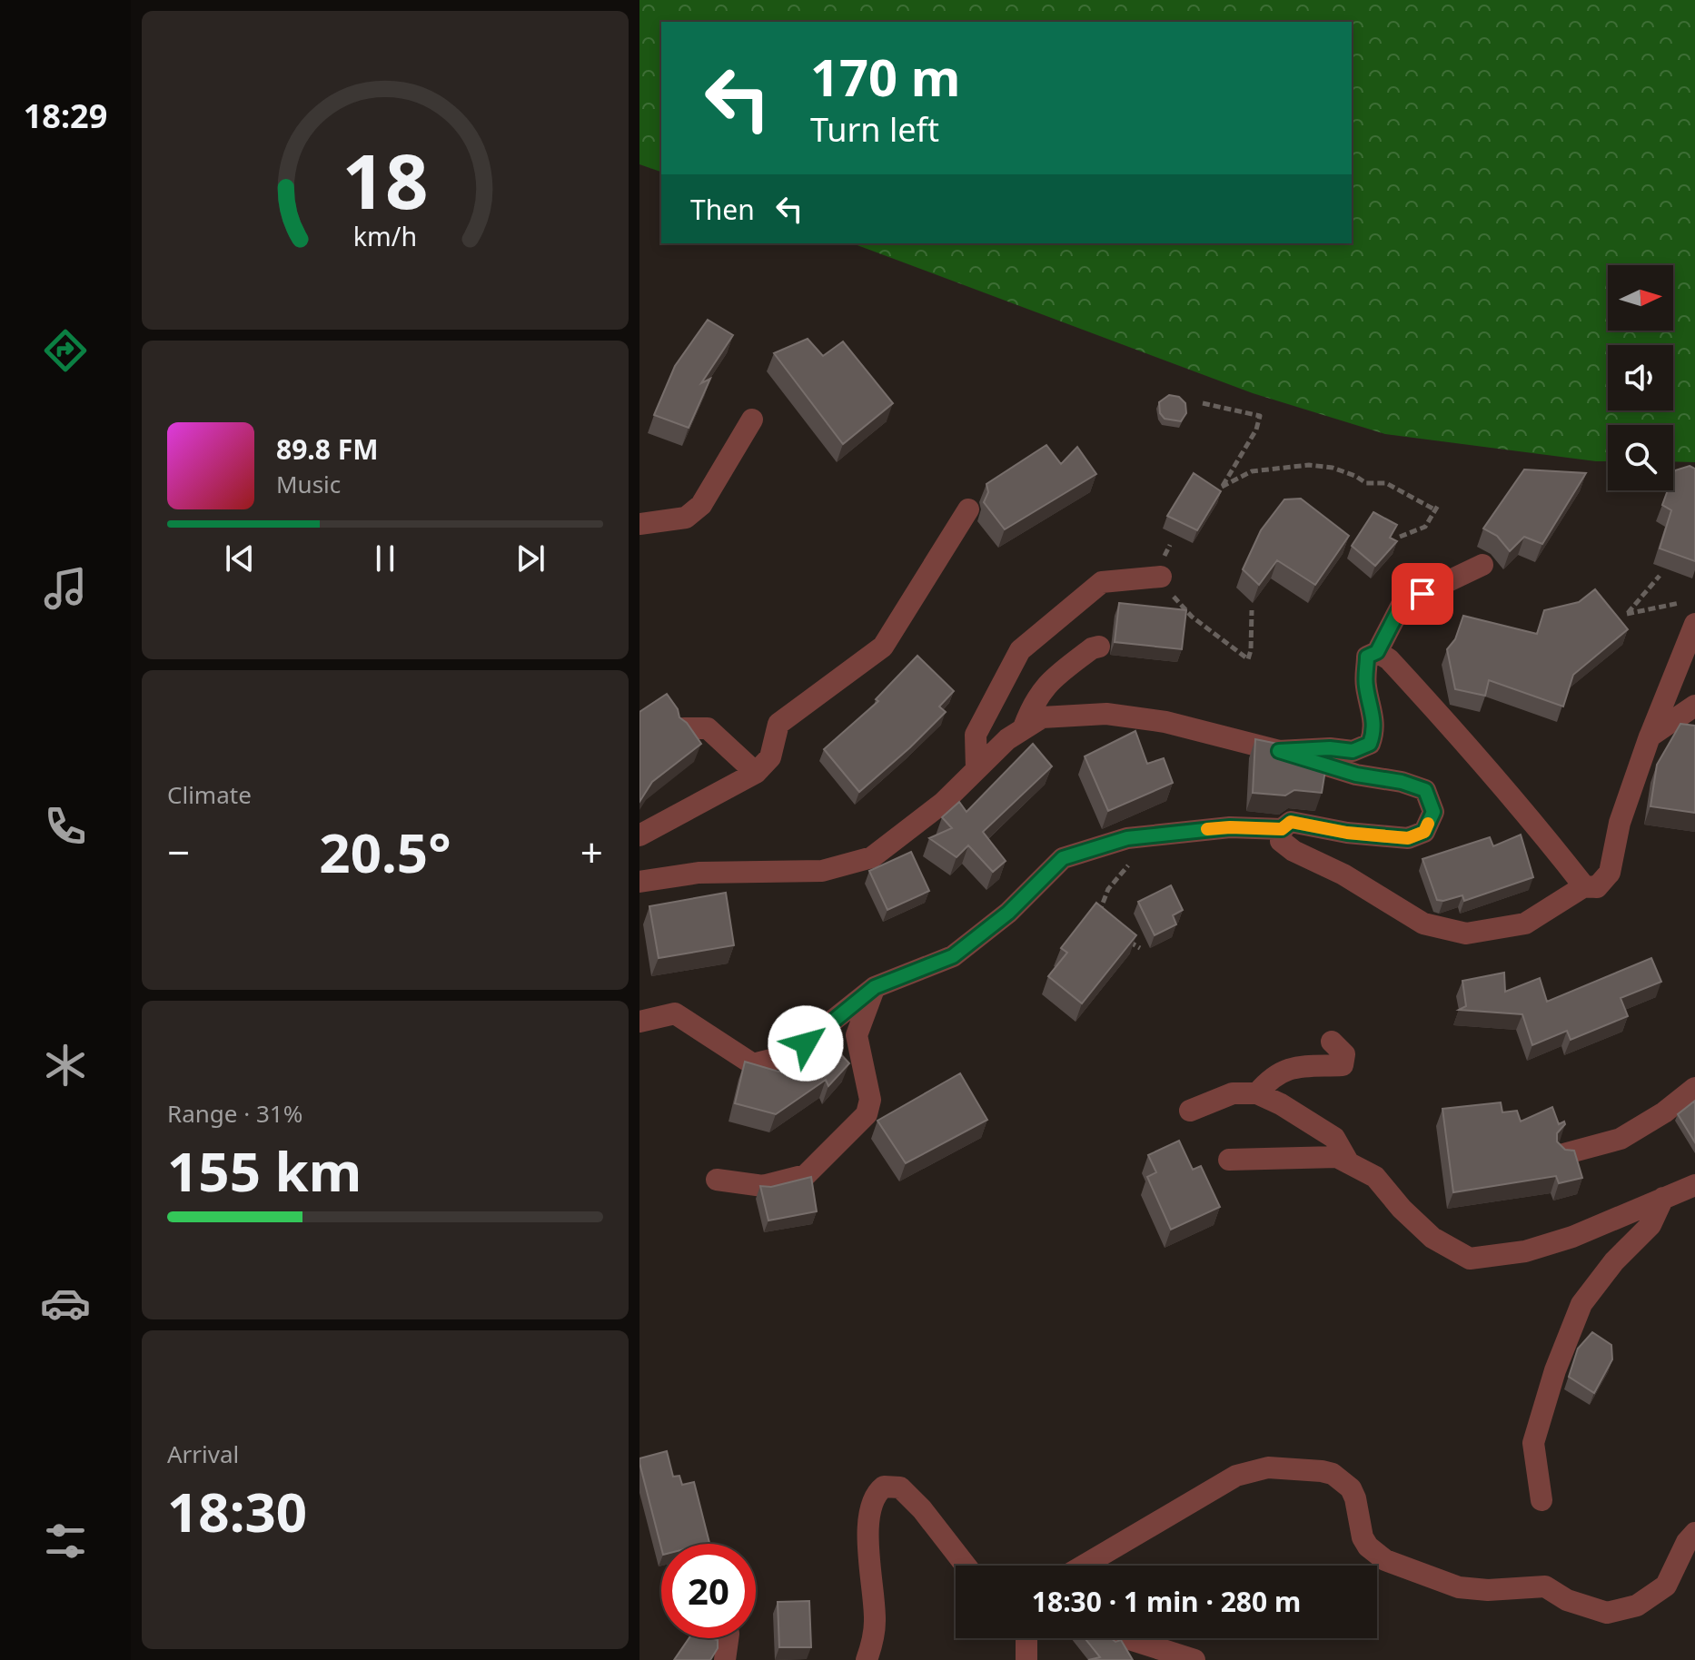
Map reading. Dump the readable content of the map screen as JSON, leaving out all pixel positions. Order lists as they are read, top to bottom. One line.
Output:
{"north":"right","page":{"tabs":"18:29","turn":["170 m","Turn left"],"then":"Then","song":["89.8 FM","Music"],"tile":["Climate",["Range · 31%","155 km"],["Arrival","18:30"]],"heat":["−","20.5°","+"],"limit":"20","trip":"18:30 · 1 min · 280 m","gauge":["18","km/h"]}}
